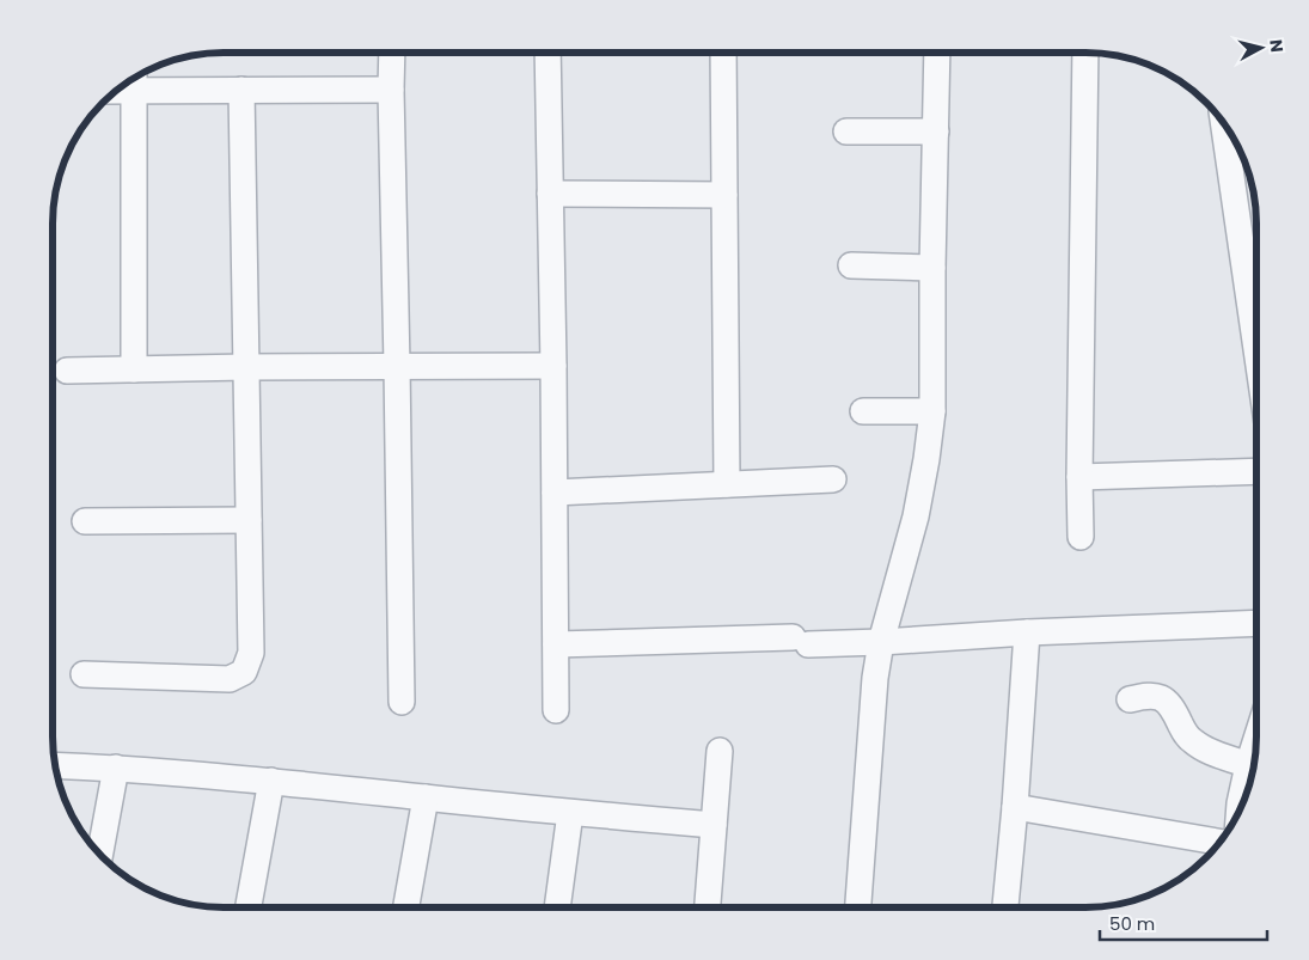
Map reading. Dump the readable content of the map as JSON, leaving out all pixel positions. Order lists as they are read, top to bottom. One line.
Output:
{"scale_bar":"50 m","north":"right"}
